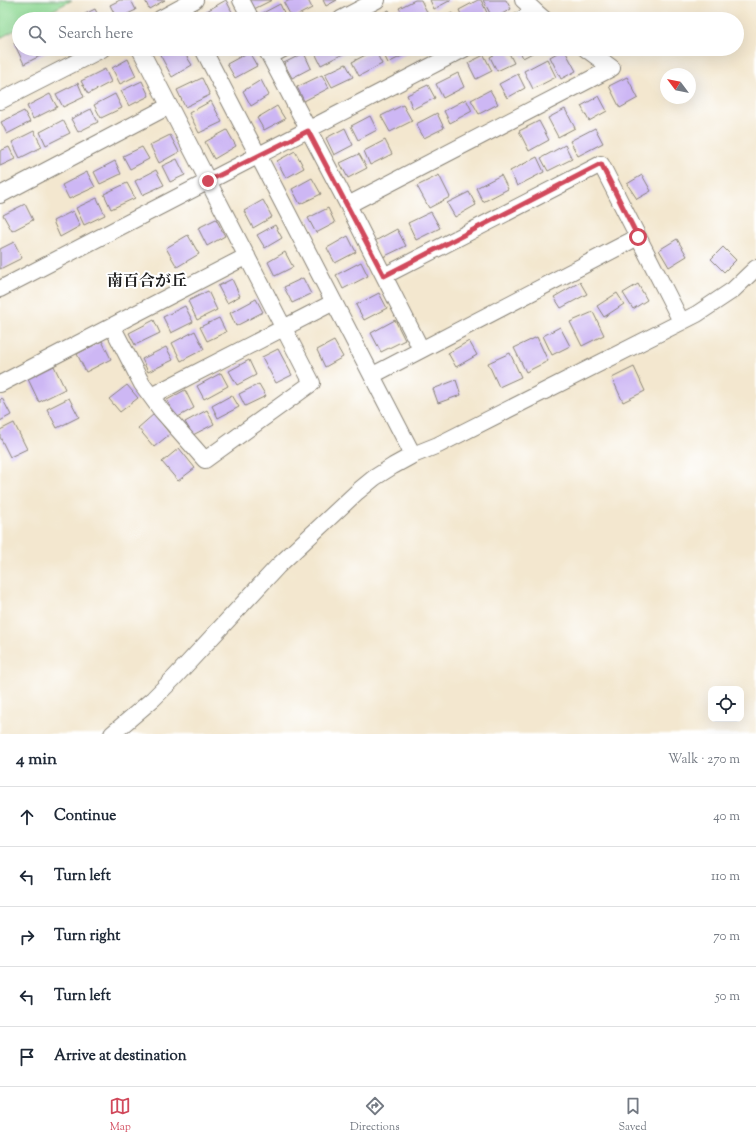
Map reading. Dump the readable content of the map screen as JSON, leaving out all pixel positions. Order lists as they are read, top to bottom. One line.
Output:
{"districts":["南百合が丘"],"north":"top left","page":{"search":"Search here","heading":["4 min","Walk · 270 m"],"list":[["Continue","40 m"],["Turn left","110 m"],["Turn right","70 m"],["Turn left","50 m"],"Arrive at destination"],"nav":["Map","Directions","Saved"]}}
